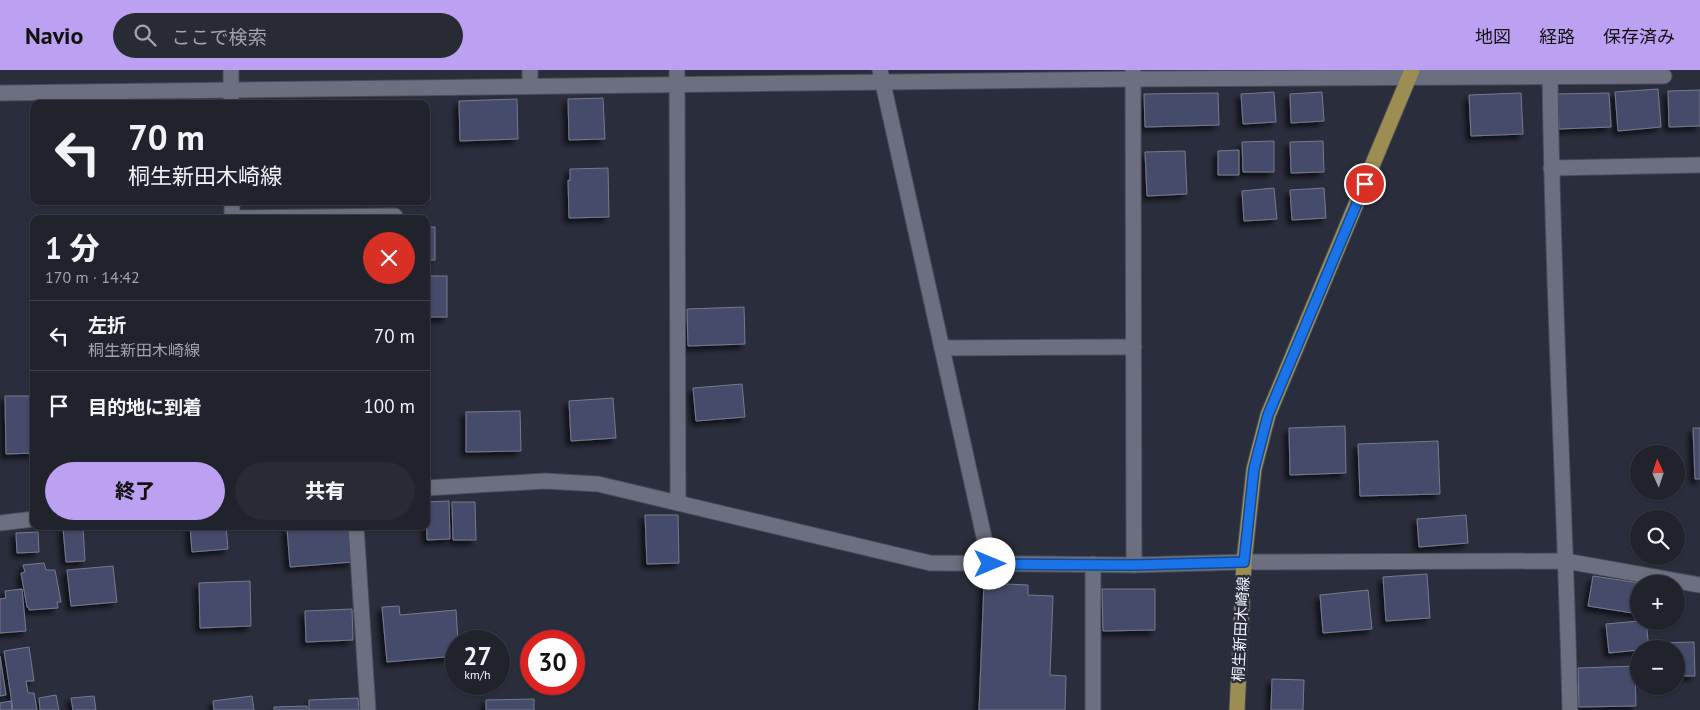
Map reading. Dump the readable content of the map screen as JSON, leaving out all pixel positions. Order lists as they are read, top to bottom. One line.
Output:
{"streets":{"main road":["桐生新田木崎線"]},"north":"top","page":{"header":"Navio","search":"ここで検索","nav":["地図","経路","保存済み"],"turn":["70 m","桐生新田木崎線"],"heading":["1 分","170 m · 14:42"],"list":[{"name":"左折","note":"桐生新田木崎線","value":"70 m"},{"name":"目的地に到着","value":"100 m"}],"map_buttons":["+","−"],"buttons":["終了","共有"],"speed":"27 km/h","limit":"30"}}
